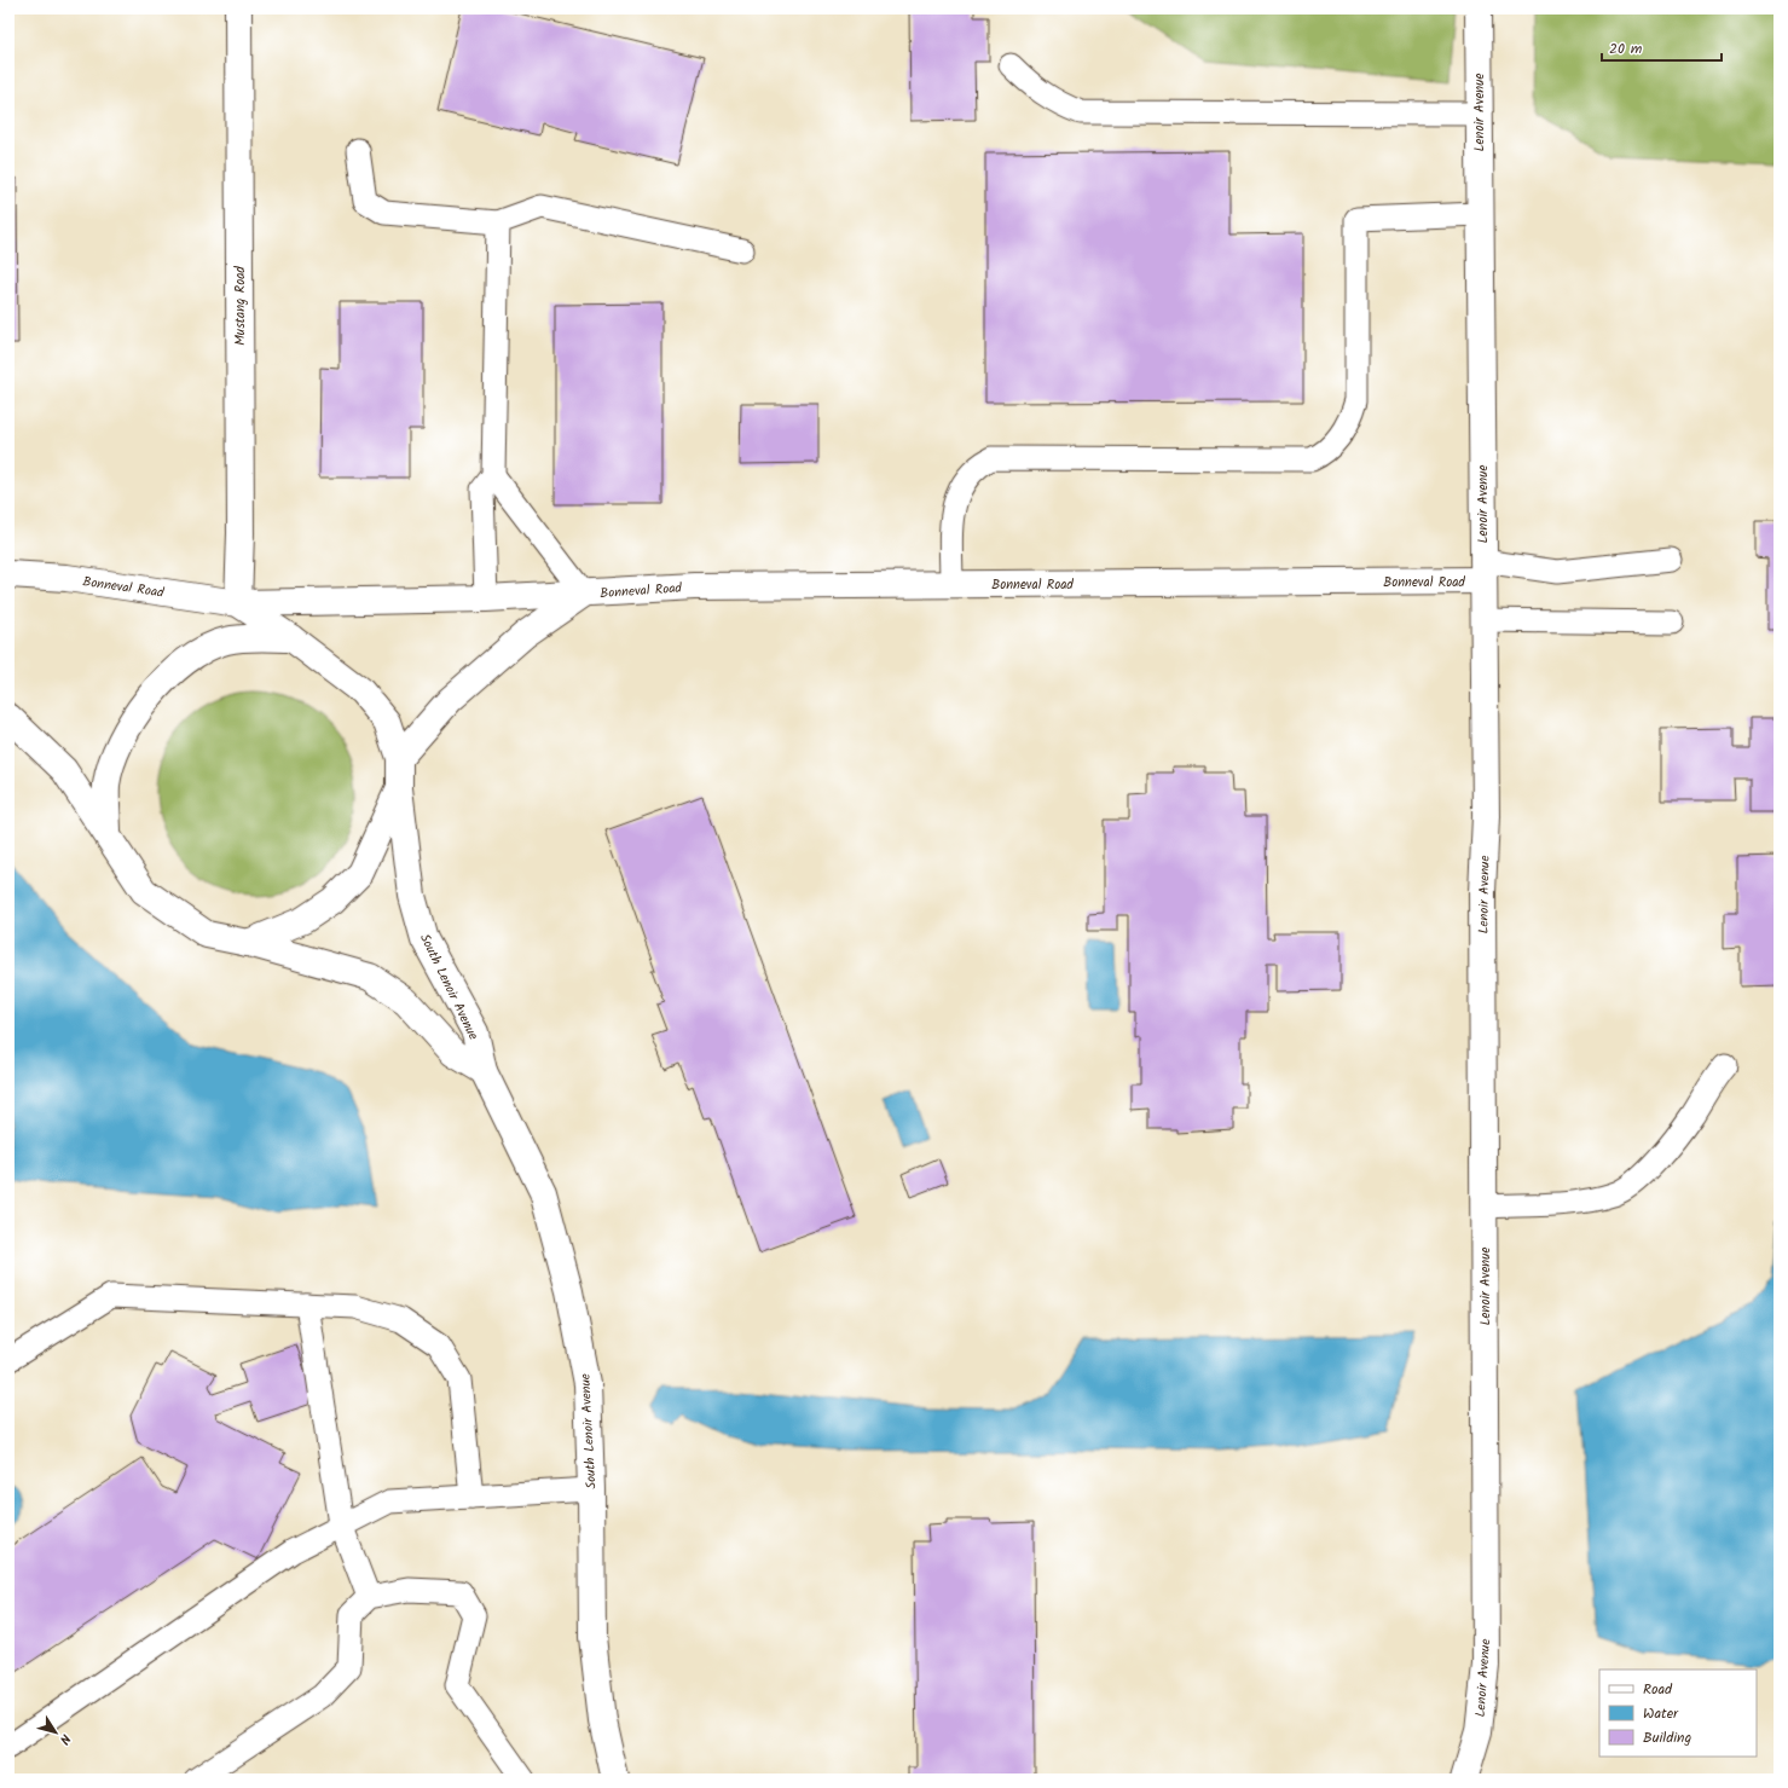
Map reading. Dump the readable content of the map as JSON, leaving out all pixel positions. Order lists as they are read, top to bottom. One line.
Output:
{"streets":{"street":["Lenoir Avenue","Mustang Road","Bonneval Road","South Lenoir Avenue"]},"crossings":[["Lenoir Avenue","Bonneval Road"],["Mustang Road","Bonneval Road"],["Bonneval Road","South Lenoir Avenue"]],"legend":["Road","Water","Building"],"scale_bar":"20 m","north":"bottom right"}
